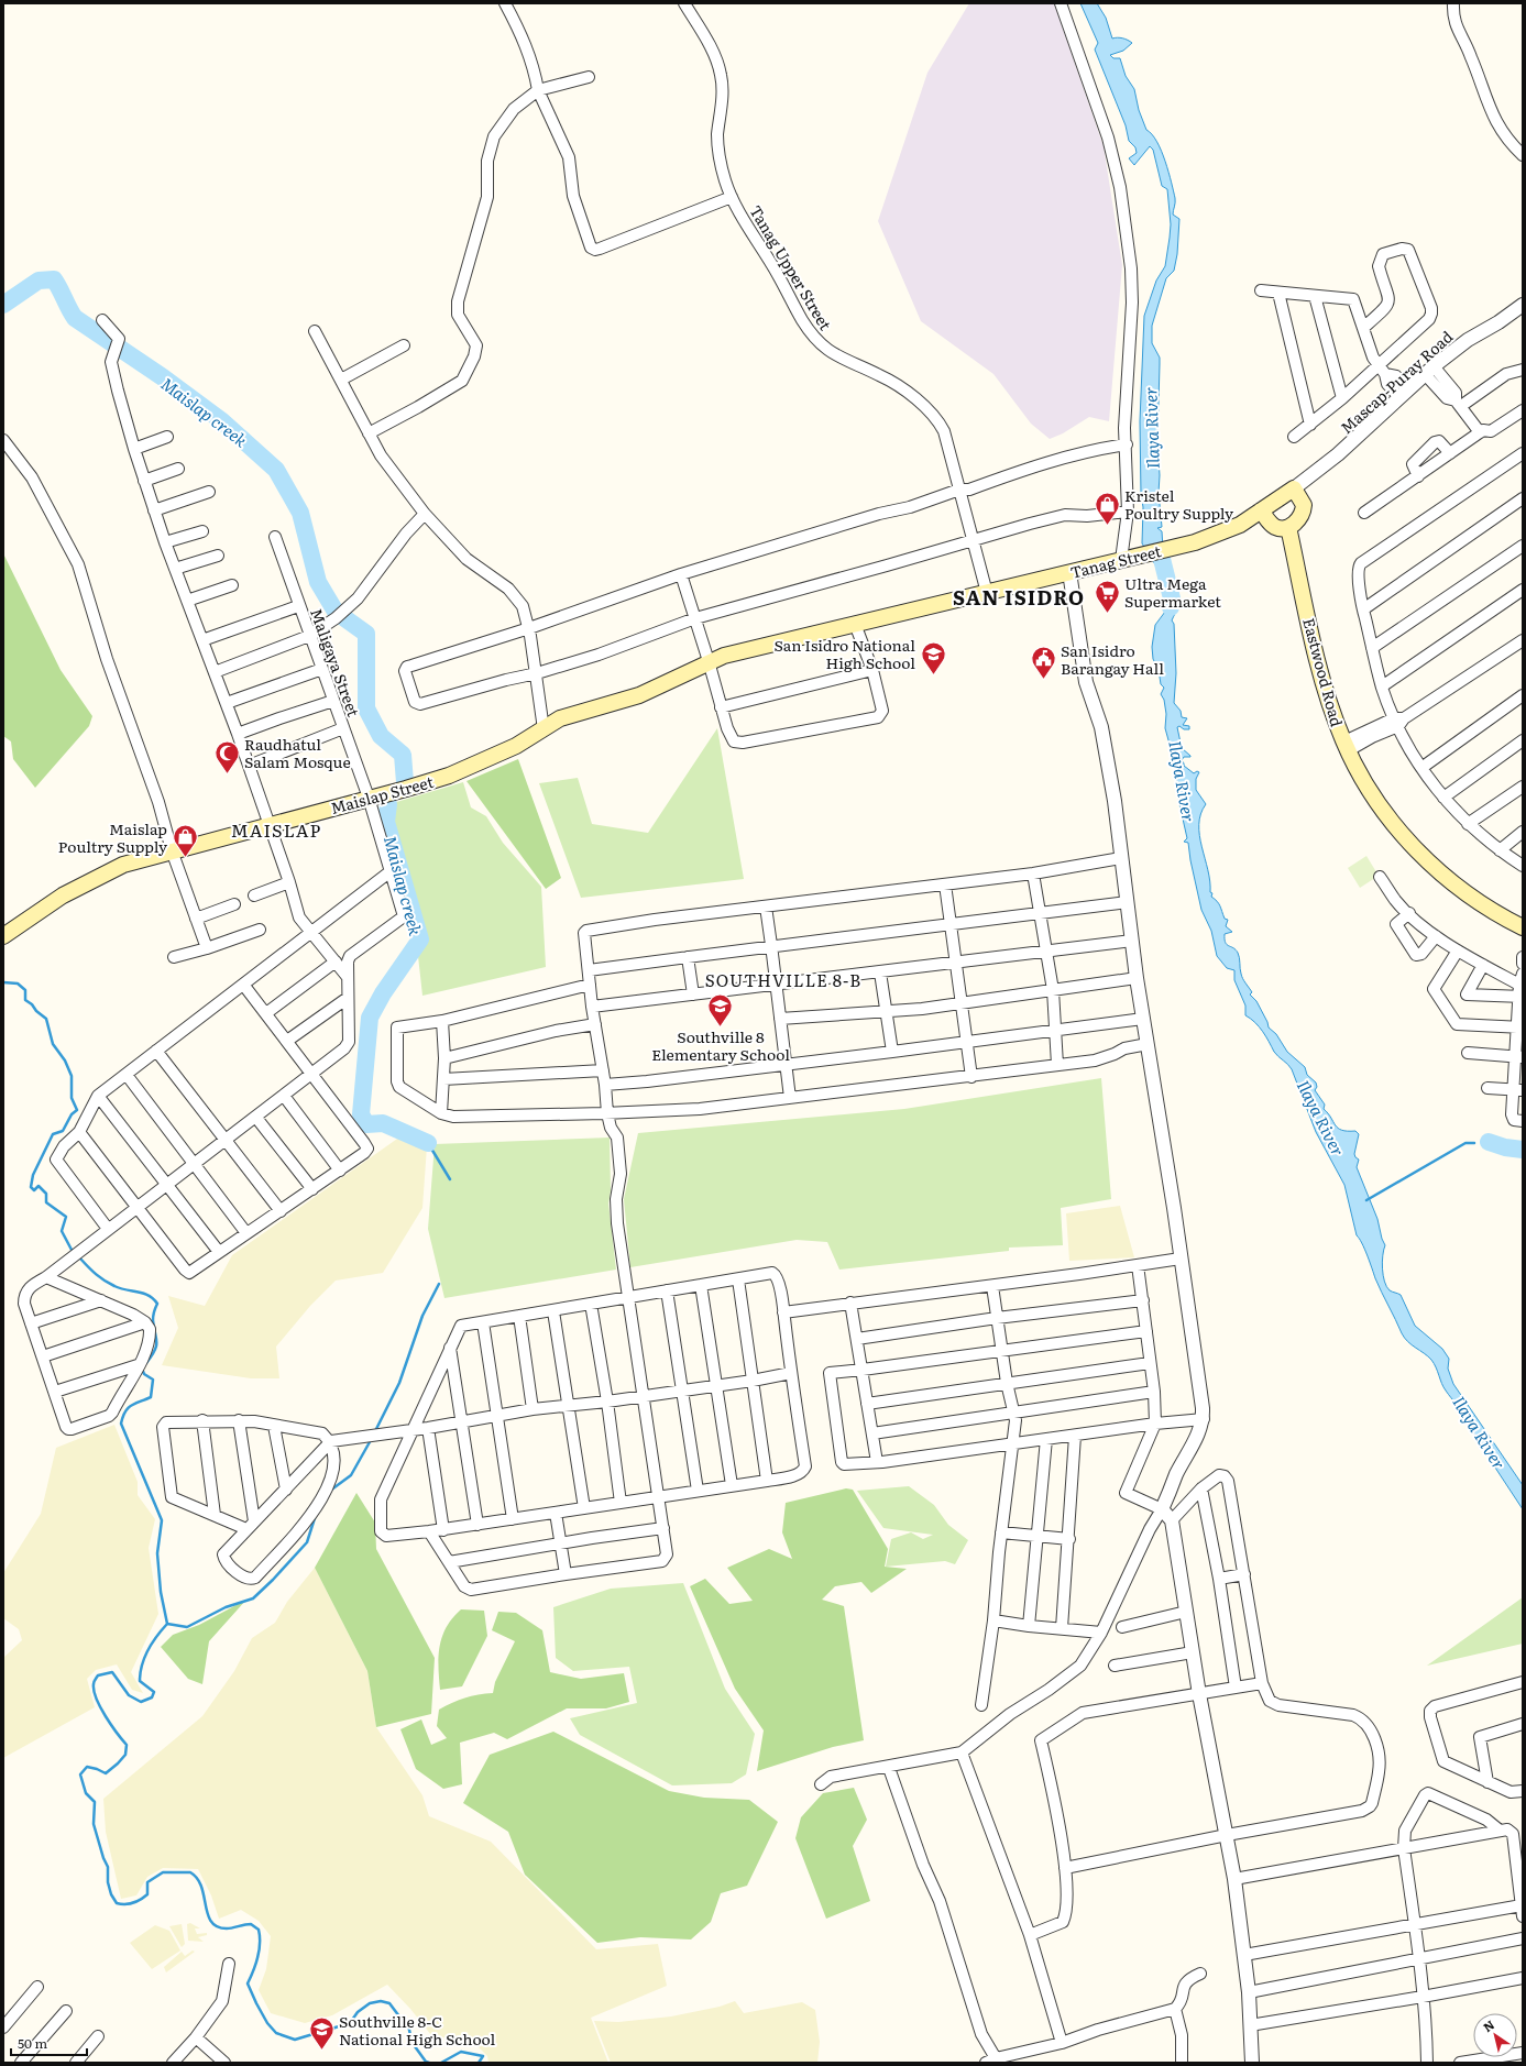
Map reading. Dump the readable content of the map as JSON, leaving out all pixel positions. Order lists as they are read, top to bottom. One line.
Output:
{"streets":{"main road":["Tanag Street","Eastwood Road","Maislap Street"],"street":["Tanag Upper Street","Mascap-Puray Road","Maligaya Street"]},"crossings":[["Tanag Upper Street","Tanag Street"],["Mascap-Puray Road","Tanag Street"],["Tanag Street","Maislap Street"],["Maligaya Street","Maislap Street"]],"districts":["SAN ISIDRO","MAISLAP","SOUTHVILLE 8-B"],"water":["Maislap creek","Ilaya River"],"places":{"shop":["Kristel Poultry Supply","Maislap Poultry Supply"],"supermarket":["Ultra Mega Supermarket"],"school or university":["San Isidro National High School","Southville 8 Elementary School","Southville 8-C National High School"],"public building":["San Isidro Barangay Hall"],"mosque":["Raudhatul Salam Mosque"]},"scale_bar":"50 m","north":"top left"}
